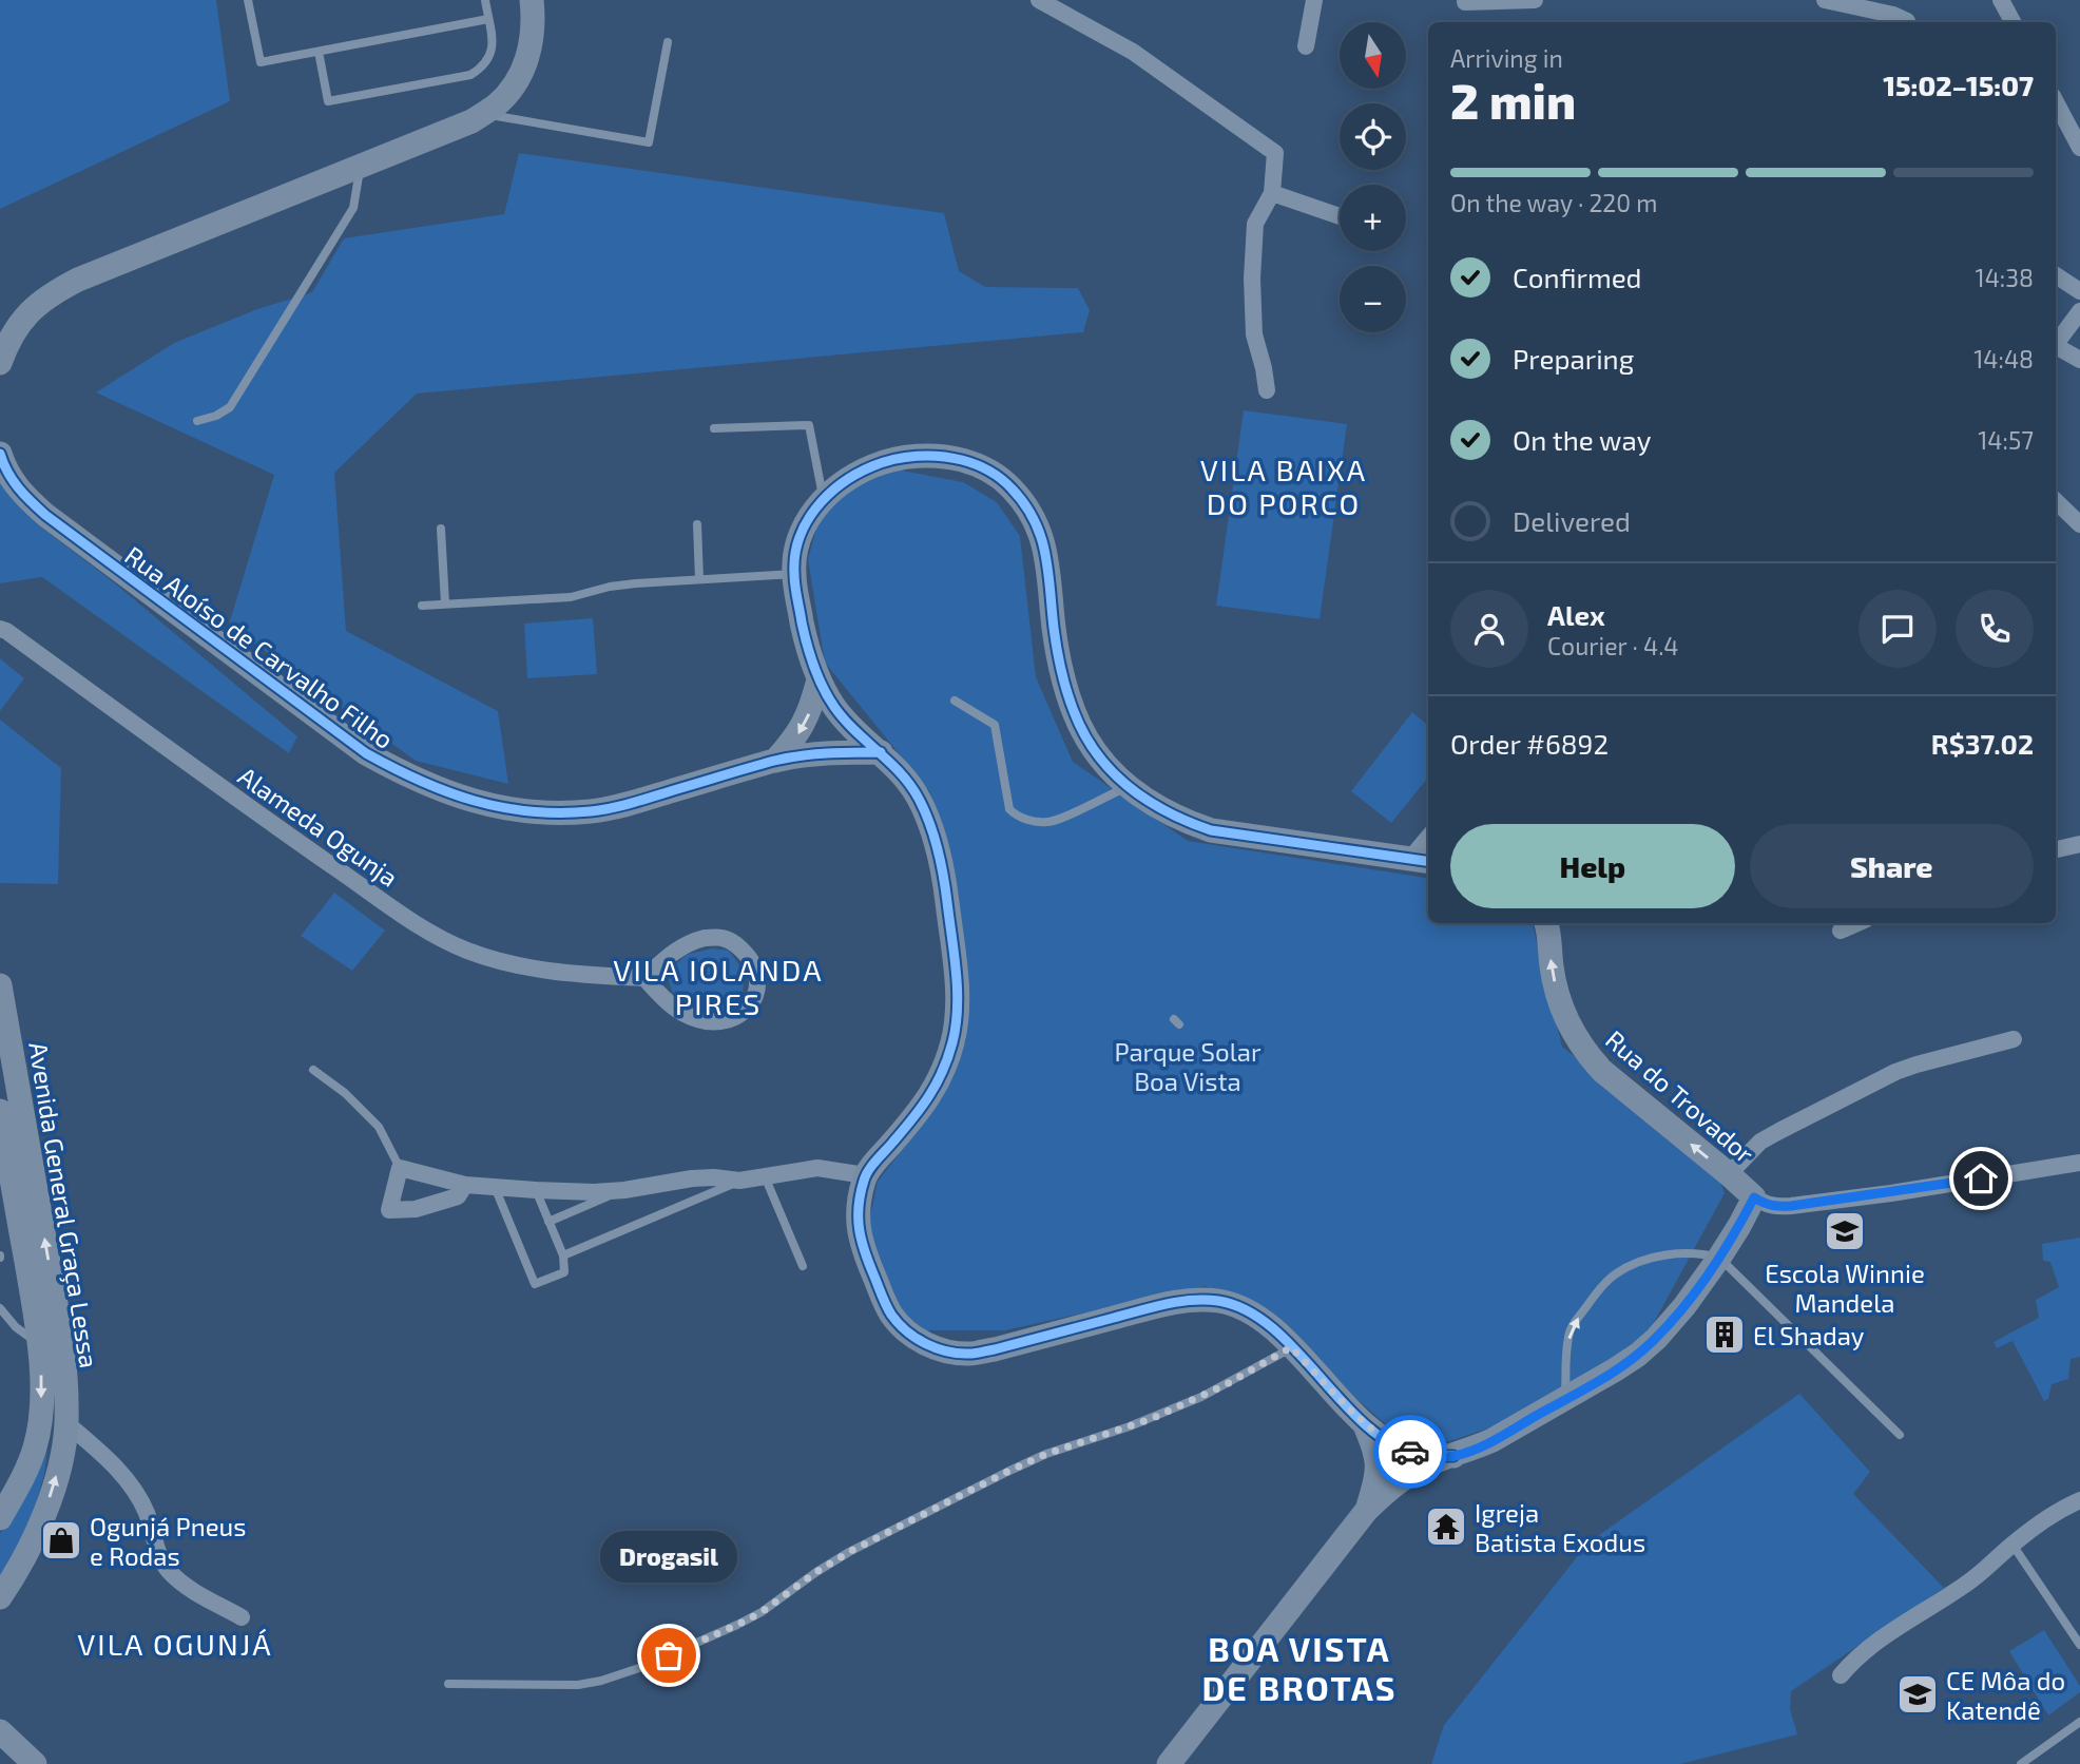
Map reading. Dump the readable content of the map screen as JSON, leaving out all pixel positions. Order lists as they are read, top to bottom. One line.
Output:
{"streets":{"street":["Rua Aloíso de Carvalho Filho","Alameda Ogunja","Rua do Trovador","Avenida General Graça Lessa"]},"one_way":["Rua do Trovador"],"districts":["VILA BAIXA DO PORCO","VILA IOLANDA PIRES","VILA OGUNJÁ","BOA VISTA DE BROTAS"],"parks":["Parque Solar Boa Vista"],"places":{"school or university":["Escola Winnie Mandela","CE Môa do Katendê"],"building":["El Shaday"],"temple":["Igreja Batista Exodus"],"shop":["Ogunjá Pneus e Rodas"],"other":["Drogasil"]},"north":"bottom","page":{"map_buttons":["+","−"],"heading":["2 min","Arriving in","15:02–15:07"],"panel":["Alex","Courier · 4.4","Order #6892","R$37.02"],"bar":"On the way · 220 m","list":[["Confirmed","14:38"],["Preparing","14:48"],["On the way","14:57"],"Delivered"],"buttons":["Help","Share"],"bubble":"Drogasil"}}
